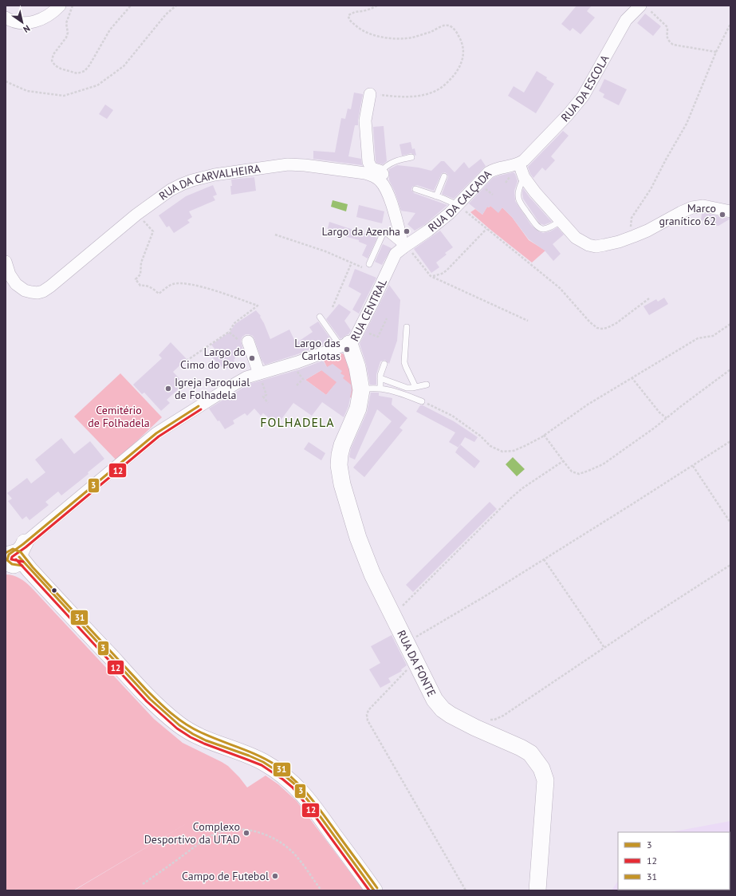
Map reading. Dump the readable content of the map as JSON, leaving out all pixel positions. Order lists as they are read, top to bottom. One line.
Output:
{"streets":{"street":["RUA DA ESCOLA","RUA DA CARVALHEIRA","RUA DA CALÇADA","RUA CENTRAL","RUA DA FONTE"]},"crossings":[["RUA DA ESCOLA","RUA DA CALÇADA"],["RUA DA CALÇADA","RUA CENTRAL"]],"districts":["FOLHADELA"],"parks":["Cemitério de Folhadela"],"places":["Marco granítico 62","Largo da Azenha","Largo das Carlotas","Largo do Cimo do Povo","Igreja Paroquial de Folhadela","Complexo Desportivo da UTAD","Campo de Futebol"],"lines":["transit line 3","transit line 12","transit line 31"],"legend":["3","12","31"],"north":"bottom right"}
